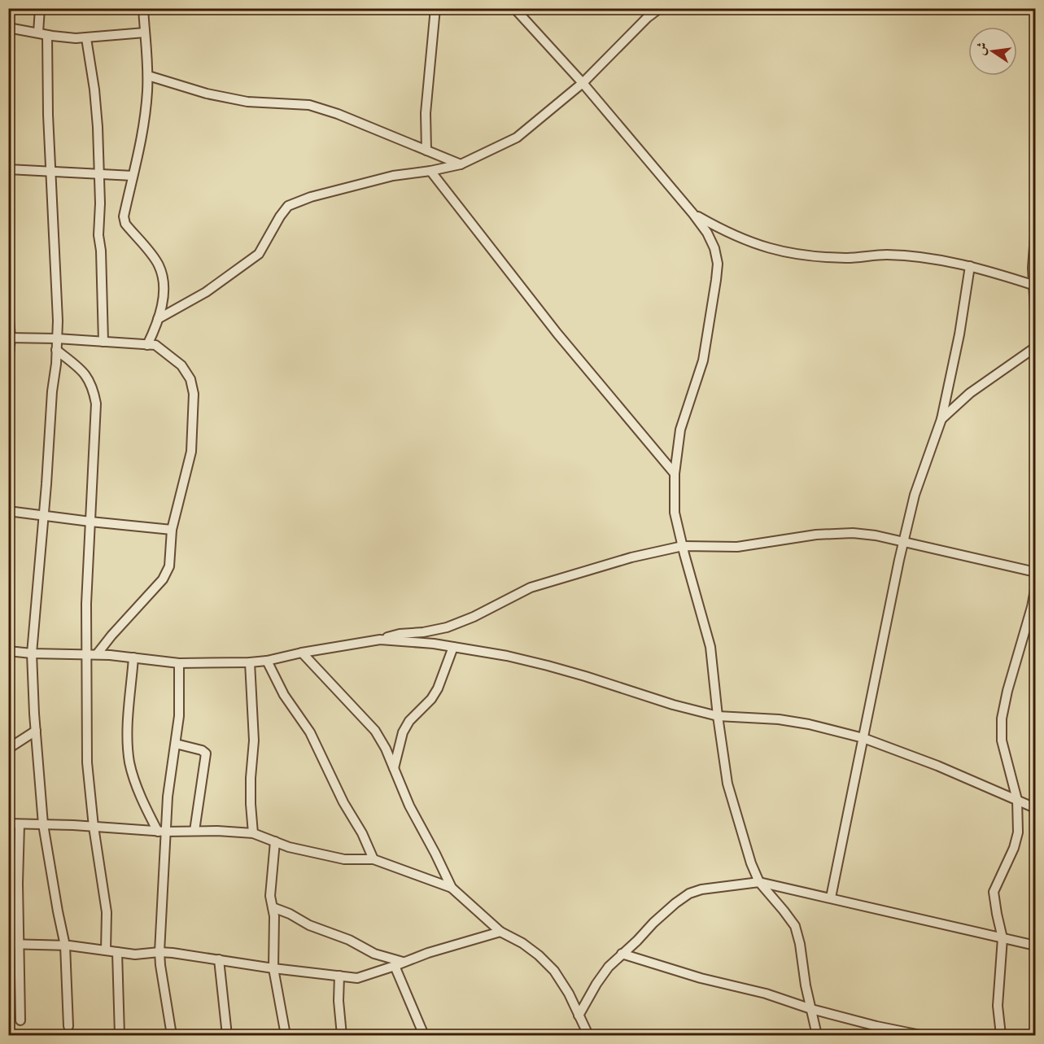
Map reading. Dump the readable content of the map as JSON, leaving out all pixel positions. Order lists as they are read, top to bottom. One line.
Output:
{"north":"left"}
